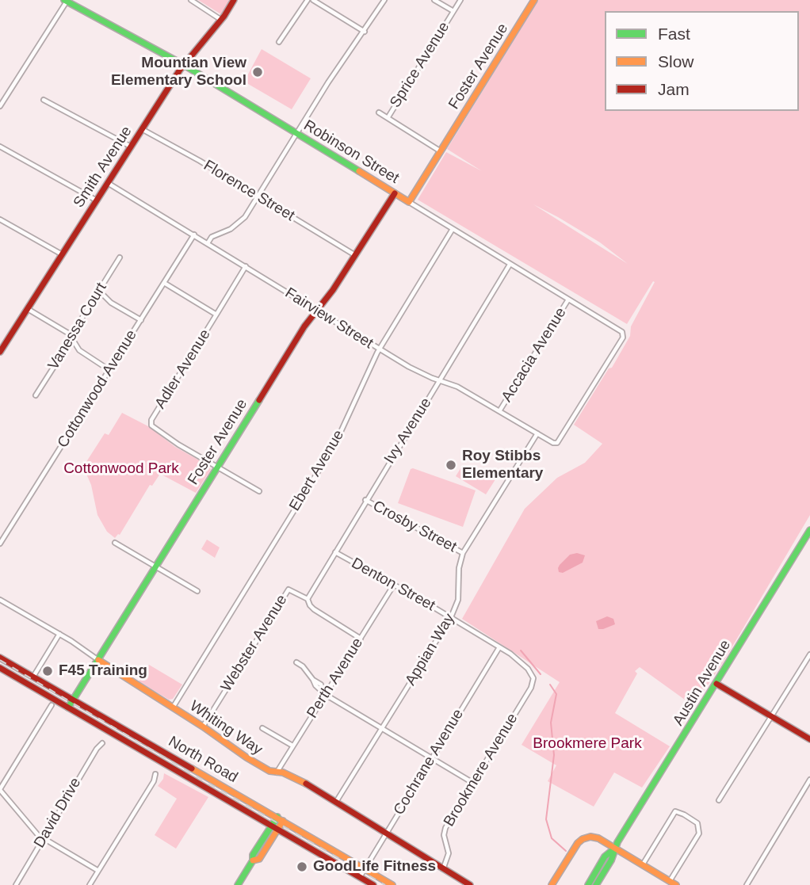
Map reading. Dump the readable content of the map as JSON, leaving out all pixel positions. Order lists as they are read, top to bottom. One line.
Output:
{"streets":{"street":["Sprice Avenue","Foster Avenue","Robinson Street","Smith Avenue","Florence Street","Fairview Street","Vanessa Court","Accacia Avenue","Adler Avenue","Cottonwood Avenue","Ivy Avenue","Ebert Avenue","Crosby Street","Denton Street","Webster Avenue","Appian Way","Perth Avenue","Austin Avenue","Whiting Way","North Road","Cochrane Avenue","Brookmere Avenue","David Drive"]},"crossings":[["Sprice Avenue","Foster Avenue"],["Foster Avenue","Robinson Street"],["Foster Avenue","Florence Street"],["Foster Avenue","Fairview Street"],["Foster Avenue","Adler Avenue"],["Foster Avenue","Whiting Way"],["Foster Avenue","North Road"],["Robinson Street","Smith Avenue"],["Robinson Street","Fairview Street"],["Robinson Street","Accacia Avenue"],["Robinson Street","Ivy Avenue"],["Robinson Street","Ebert Avenue"],["Smith Avenue","Florence Street"],["Smith Avenue","Fairview Street"],["Fairview Street","Accacia Avenue"],["Fairview Street","Adler Avenue"],["Fairview Street","Cottonwood Avenue"],["Fairview Street","Ivy Avenue"],["Fairview Street","Ebert Avenue"],["Fairview Street","Appian Way"],["Adler Avenue","Cottonwood Avenue"],["Ivy Avenue","Crosby Street"],["Ivy Avenue","Denton Street"],["Ivy Avenue","Webster Avenue"],["Ebert Avenue","Whiting Way"],["Crosby Street","Appian Way"],["Denton Street","Appian Way"],["Denton Street","Perth Avenue"],["Denton Street","Cochrane Avenue"],["Denton Street","Brookmere Avenue"],["Webster Avenue","Whiting Way"],["Appian Way","Whiting Way"],["Perth Avenue","Whiting Way"],["Whiting Way","Cochrane Avenue"],["Whiting Way","Brookmere Avenue"],["North Road","Cochrane Avenue"]],"parks":["Cottonwood Park","Brookmere Park"],"places":["Mountian View Elementary School","Roy Stibbs Elementary","F45 Training","GoodLife Fitness"],"legend":["Fast","Slow","Jam"]}
